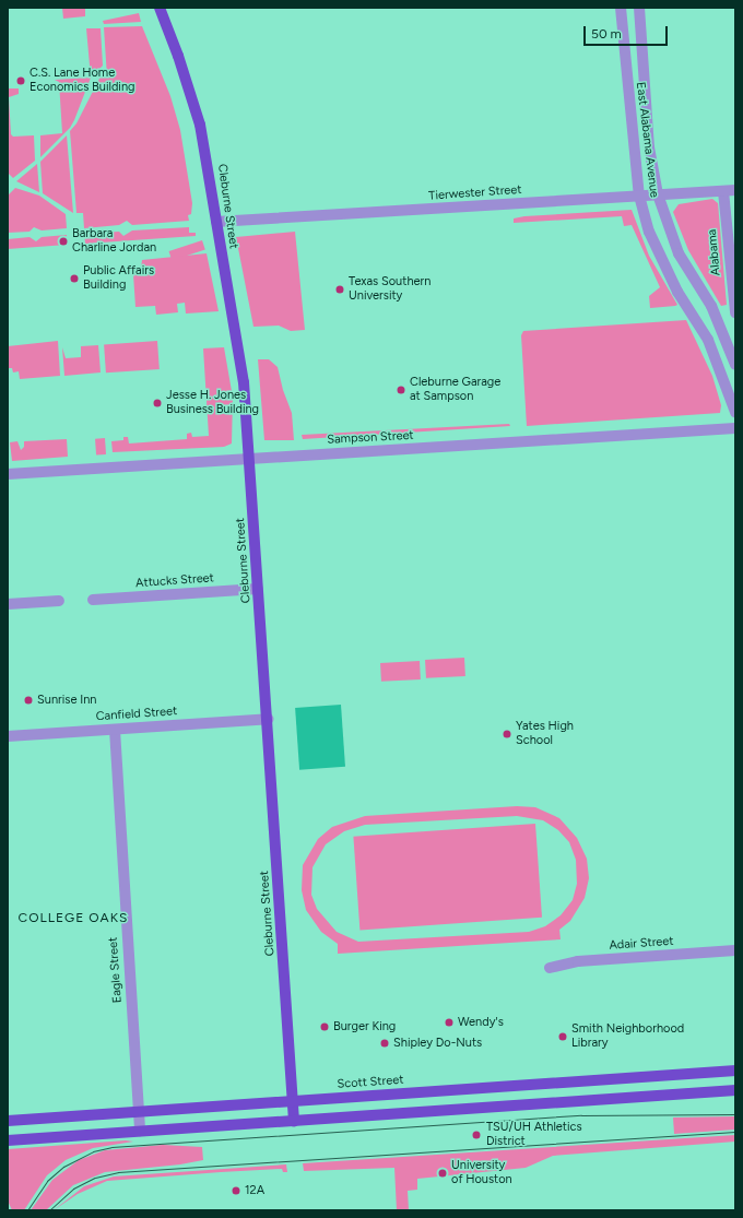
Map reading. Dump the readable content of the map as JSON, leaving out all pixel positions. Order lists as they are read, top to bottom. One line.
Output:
{"streets":{"main road":["Cleburne Street","Scott Street"],"street":["East Alabama Avenue","Tierwester Street","Alabama","Sampson Street","Attucks Street","Canfield Street","Adair Street","Eagle Street"]},"crossings":[["East Alabama Avenue","Tierwester Street"],["Tierwester Street","Cleburne Street"],["Tierwester Street","Alabama"],["Cleburne Street","Sampson Street"],["Cleburne Street","Attucks Street"],["Cleburne Street","Canfield Street"],["Cleburne Street","Scott Street"],["Canfield Street","Eagle Street"],["Eagle Street","Scott Street"]],"districts":["COLLEGE OAKS"],"places":["C.S. Lane Home Economics Building","Barbara Charline Jordan","Public Affairs Building","Texas Southern University","Cleburne Garage at Sampson","Jesse H. Jones Business Building","Sunrise Inn","Yates High School","Wendy's","Burger King","Smith Neighborhood Library","Shipley Do-Nuts","TSU/UH Athletics District","University of Houston","12A"],"scale_bar":"50 m"}
